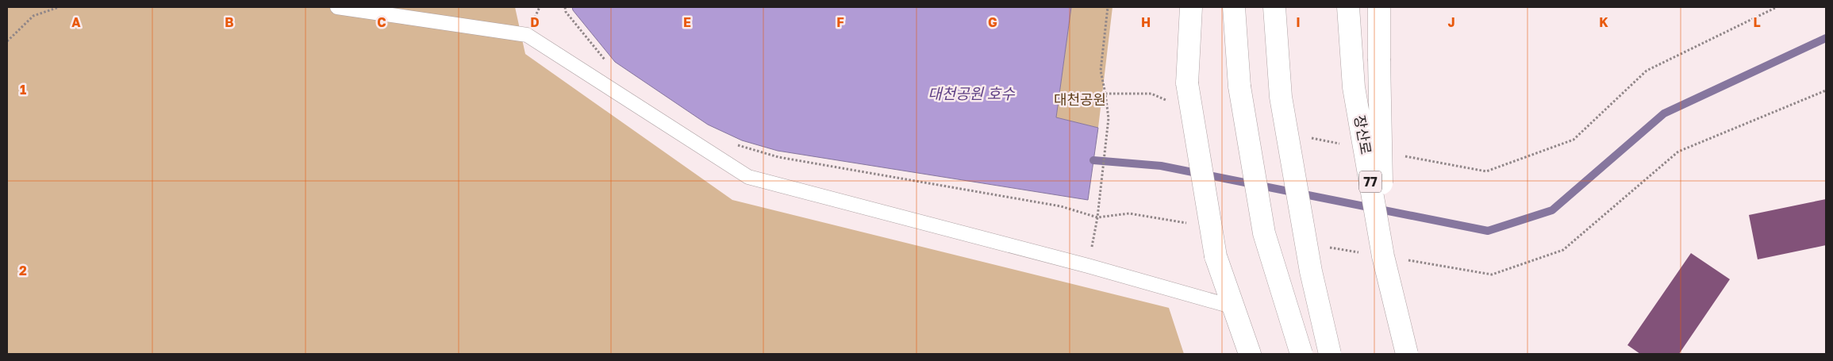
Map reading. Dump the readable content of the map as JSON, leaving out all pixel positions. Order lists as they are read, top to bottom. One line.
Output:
{"streets":{"main road":["장산로","77"]},"water":["대천공원 호수"],"parks":["대천공원"],"grid":{"columns":["A","B","C","D","E","F","G","H","I","J","K","L"],"rows":["1","2"]}}
